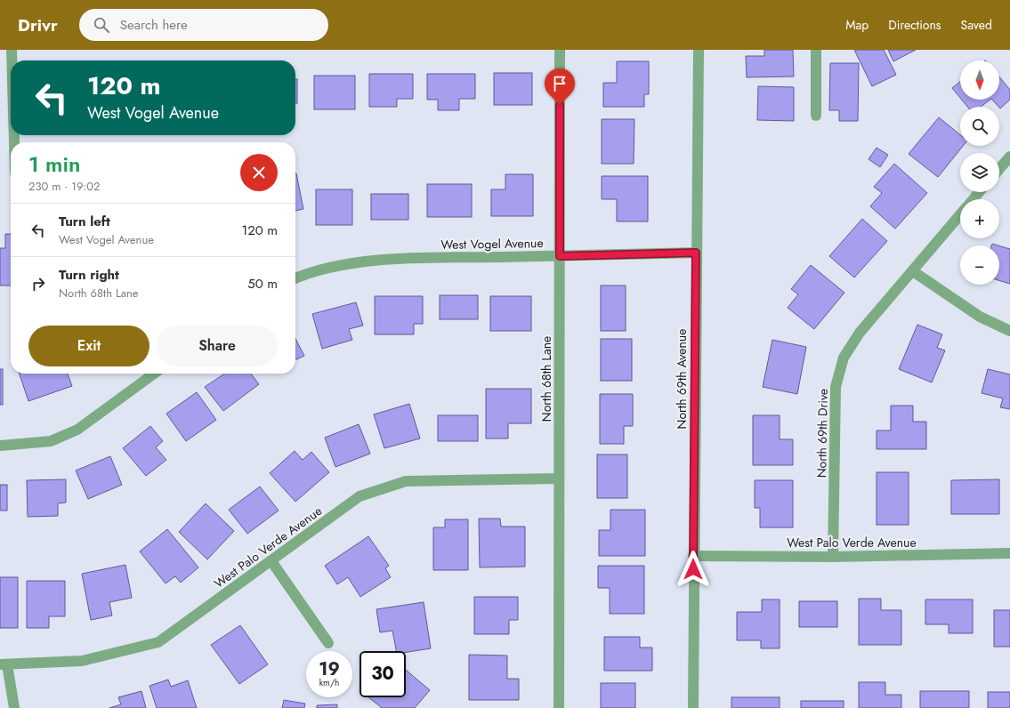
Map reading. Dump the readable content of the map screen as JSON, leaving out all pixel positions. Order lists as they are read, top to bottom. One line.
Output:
{"streets":{"street":["West Vogel Avenue","North 68th Lane","North 69th Avenue","North 69th Drive","West Palo Verde Avenue"]},"crossings":[["West Vogel Avenue","North 68th Lane"],["West Vogel Avenue","North 69th Avenue"],["North 68th Lane","West Palo Verde Avenue"],["North 69th Avenue","West Palo Verde Avenue"],["North 69th Drive","West Palo Verde Avenue"]],"north":"bottom","page":{"header":"Drivr","search":"Search here","nav":["Map","Directions","Saved"],"map_buttons":["+","−"],"turn":["120 m","West Vogel Avenue"],"heading":["1 min","230 m · 19:02"],"list":[{"name":"Turn left","note":"West Vogel Avenue","value":"120 m"},{"name":"Turn right","note":"North 68th Lane","value":"50 m"}],"buttons":["Exit","Share"],"speed":"19 km/h","limit":"30"}}
